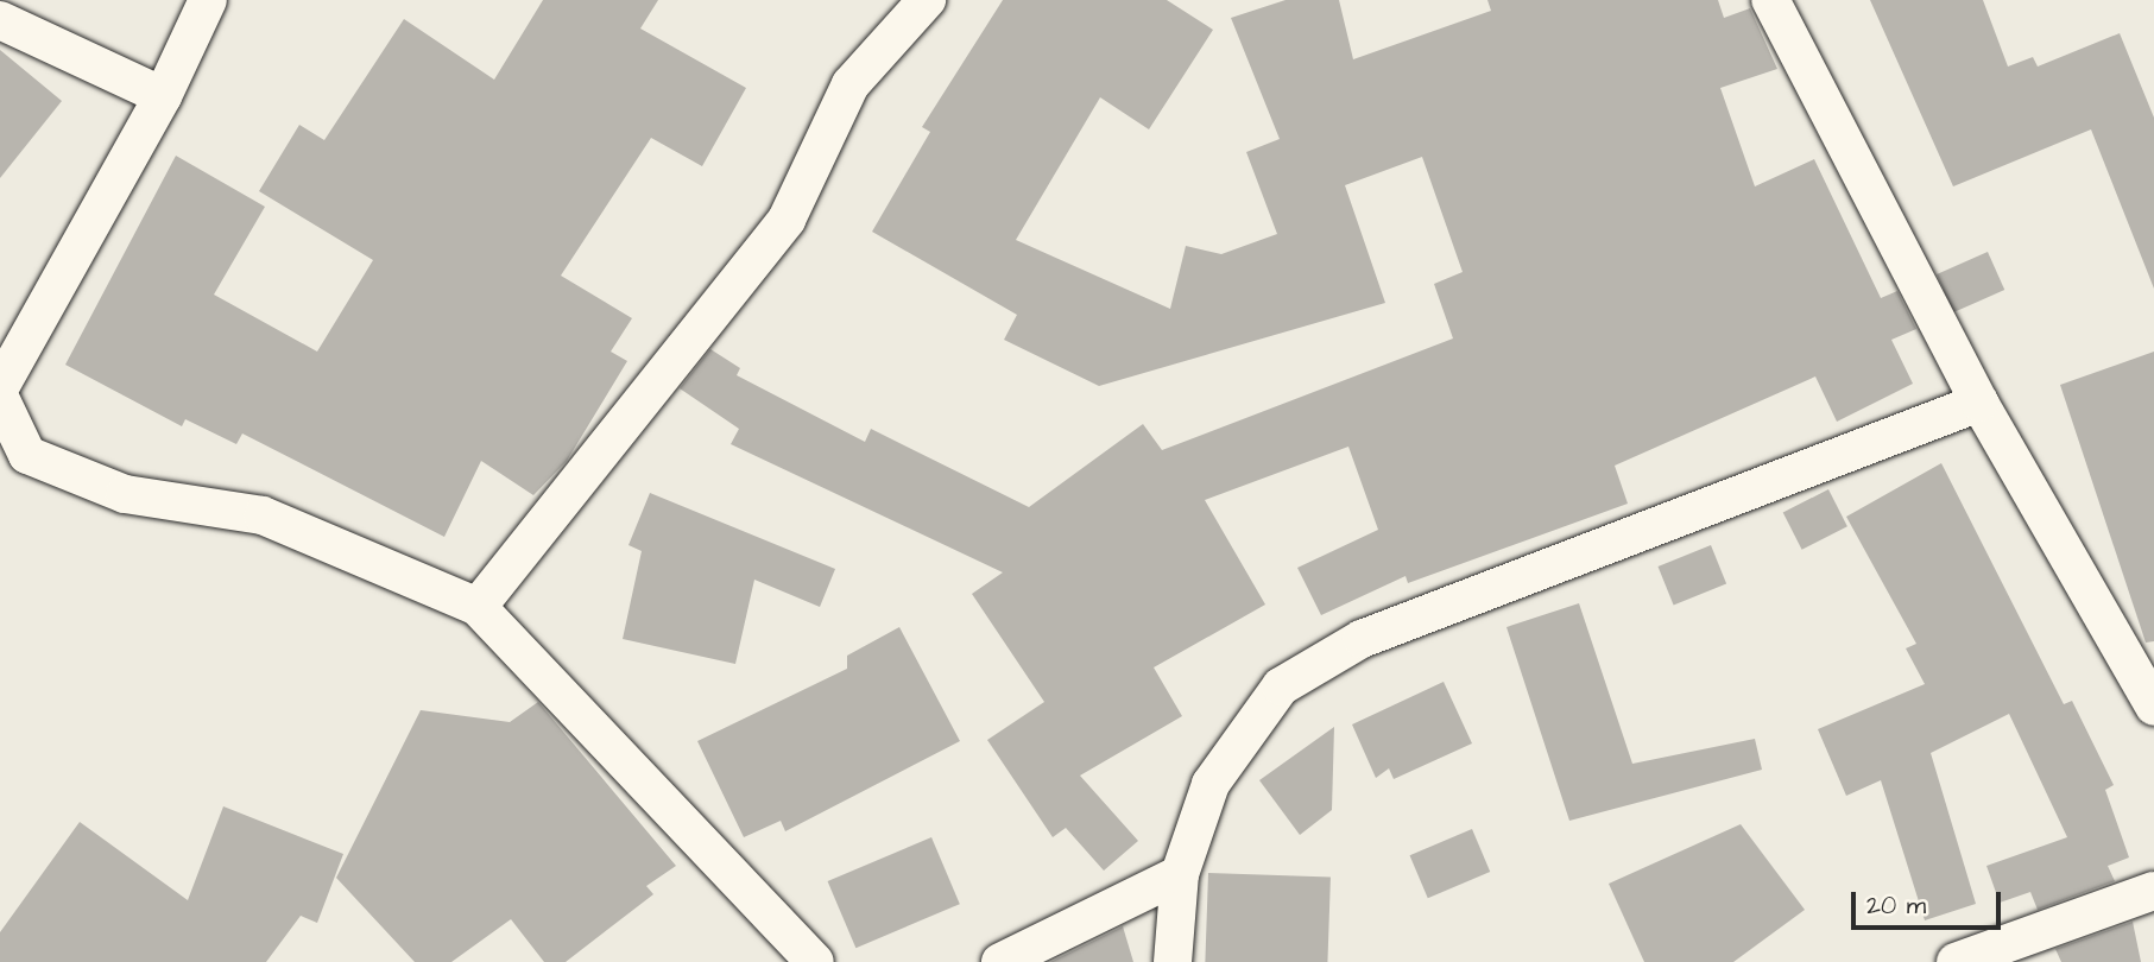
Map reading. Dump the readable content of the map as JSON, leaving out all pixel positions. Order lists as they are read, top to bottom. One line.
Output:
{"scale_bar":"20 m"}
